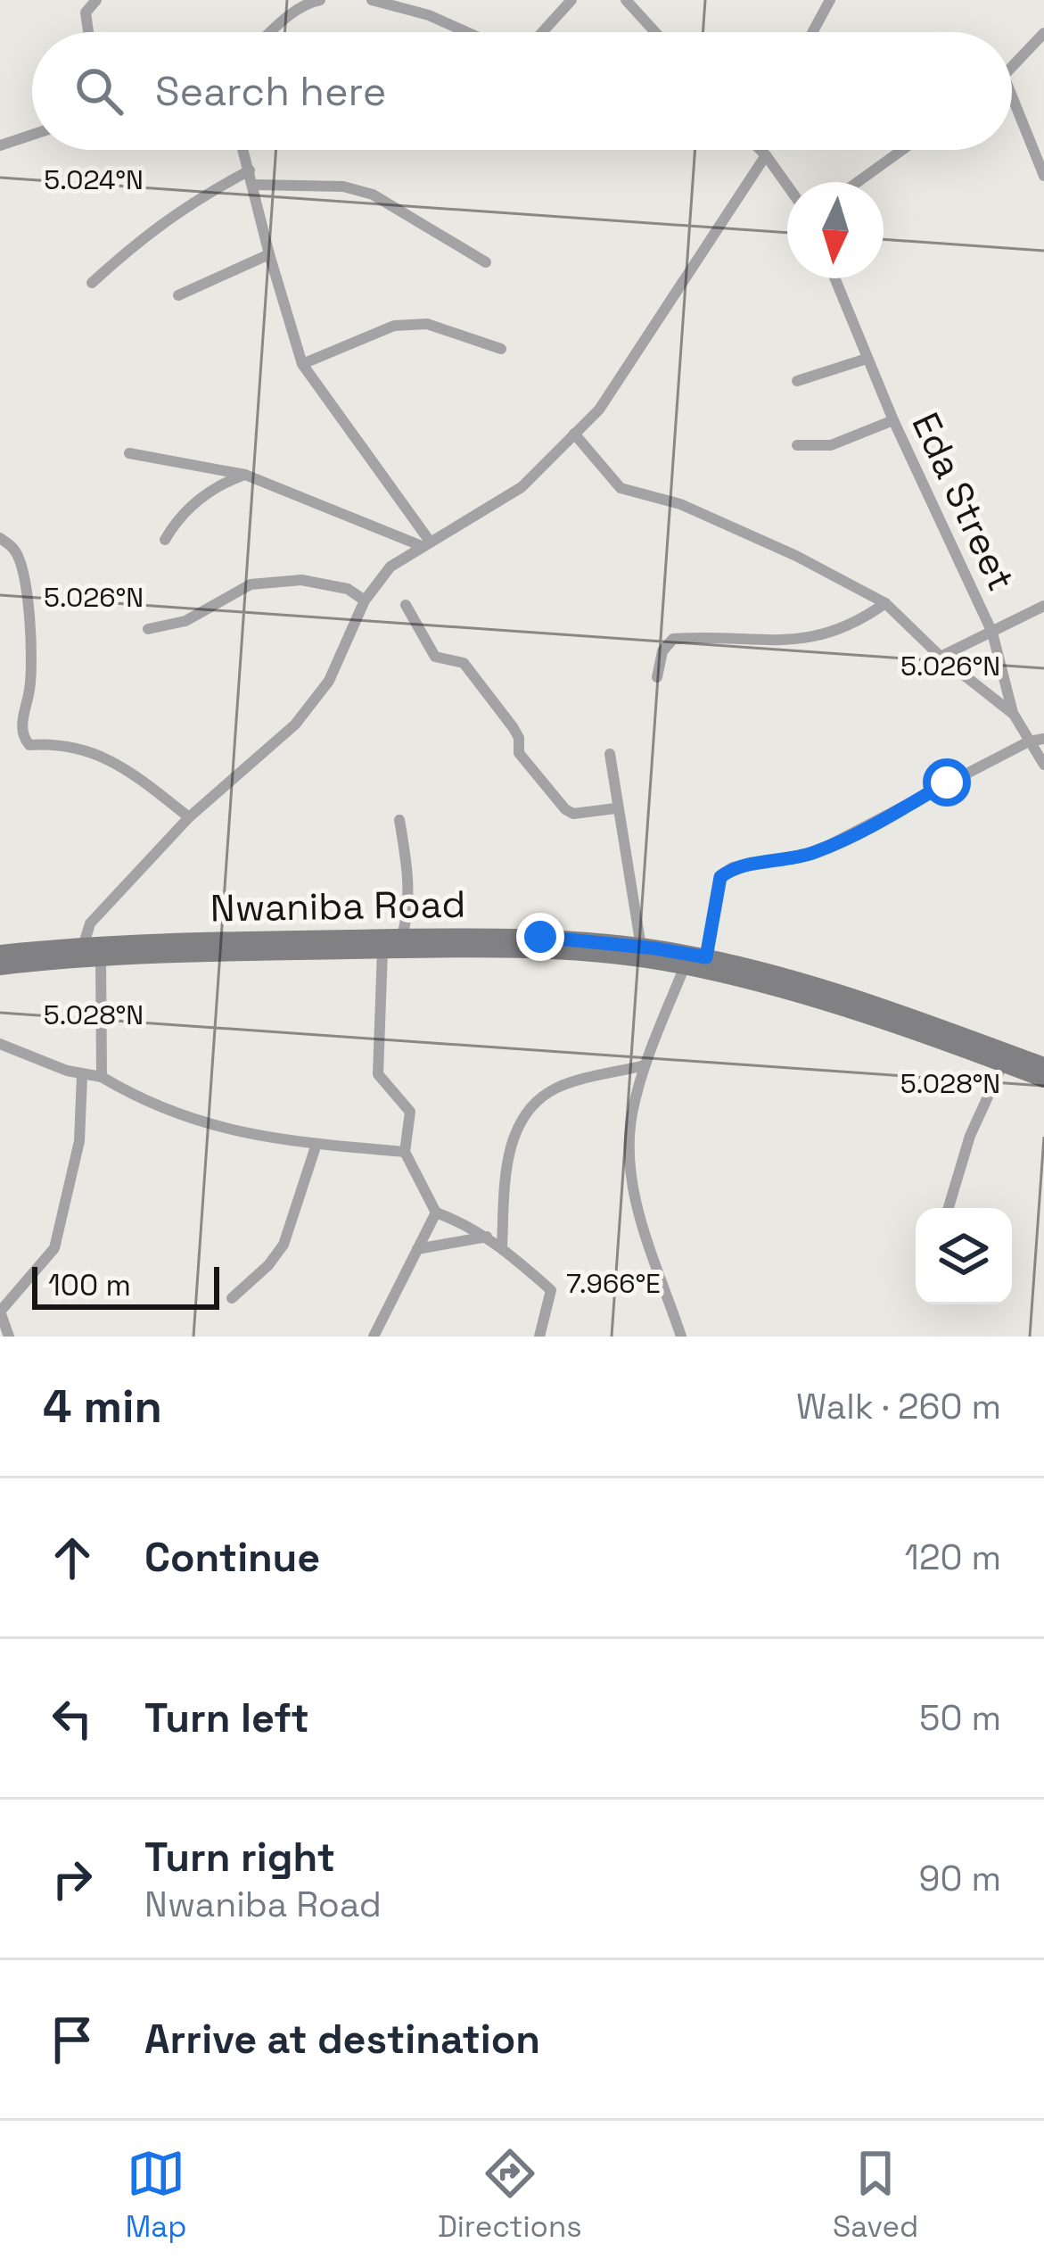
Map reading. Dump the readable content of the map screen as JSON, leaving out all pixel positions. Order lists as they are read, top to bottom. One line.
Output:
{"streets":{"main road":["Nwaniba Road"],"street":["Eda Street"]},"scale_bar":"100 m","north":"bottom","page":{"search":"Search here","scale":"100 m","heading":["4 min","Walk · 260 m"],"list":[["Continue","120 m"],["Turn left","50 m"],["Turn right","Nwaniba Road","90 m"],"Arrive at destination"],"nav":["Map","Directions","Saved"]},"coordinates":["5.024°N","5.026°N","5.028°N","7.966°E"]}
